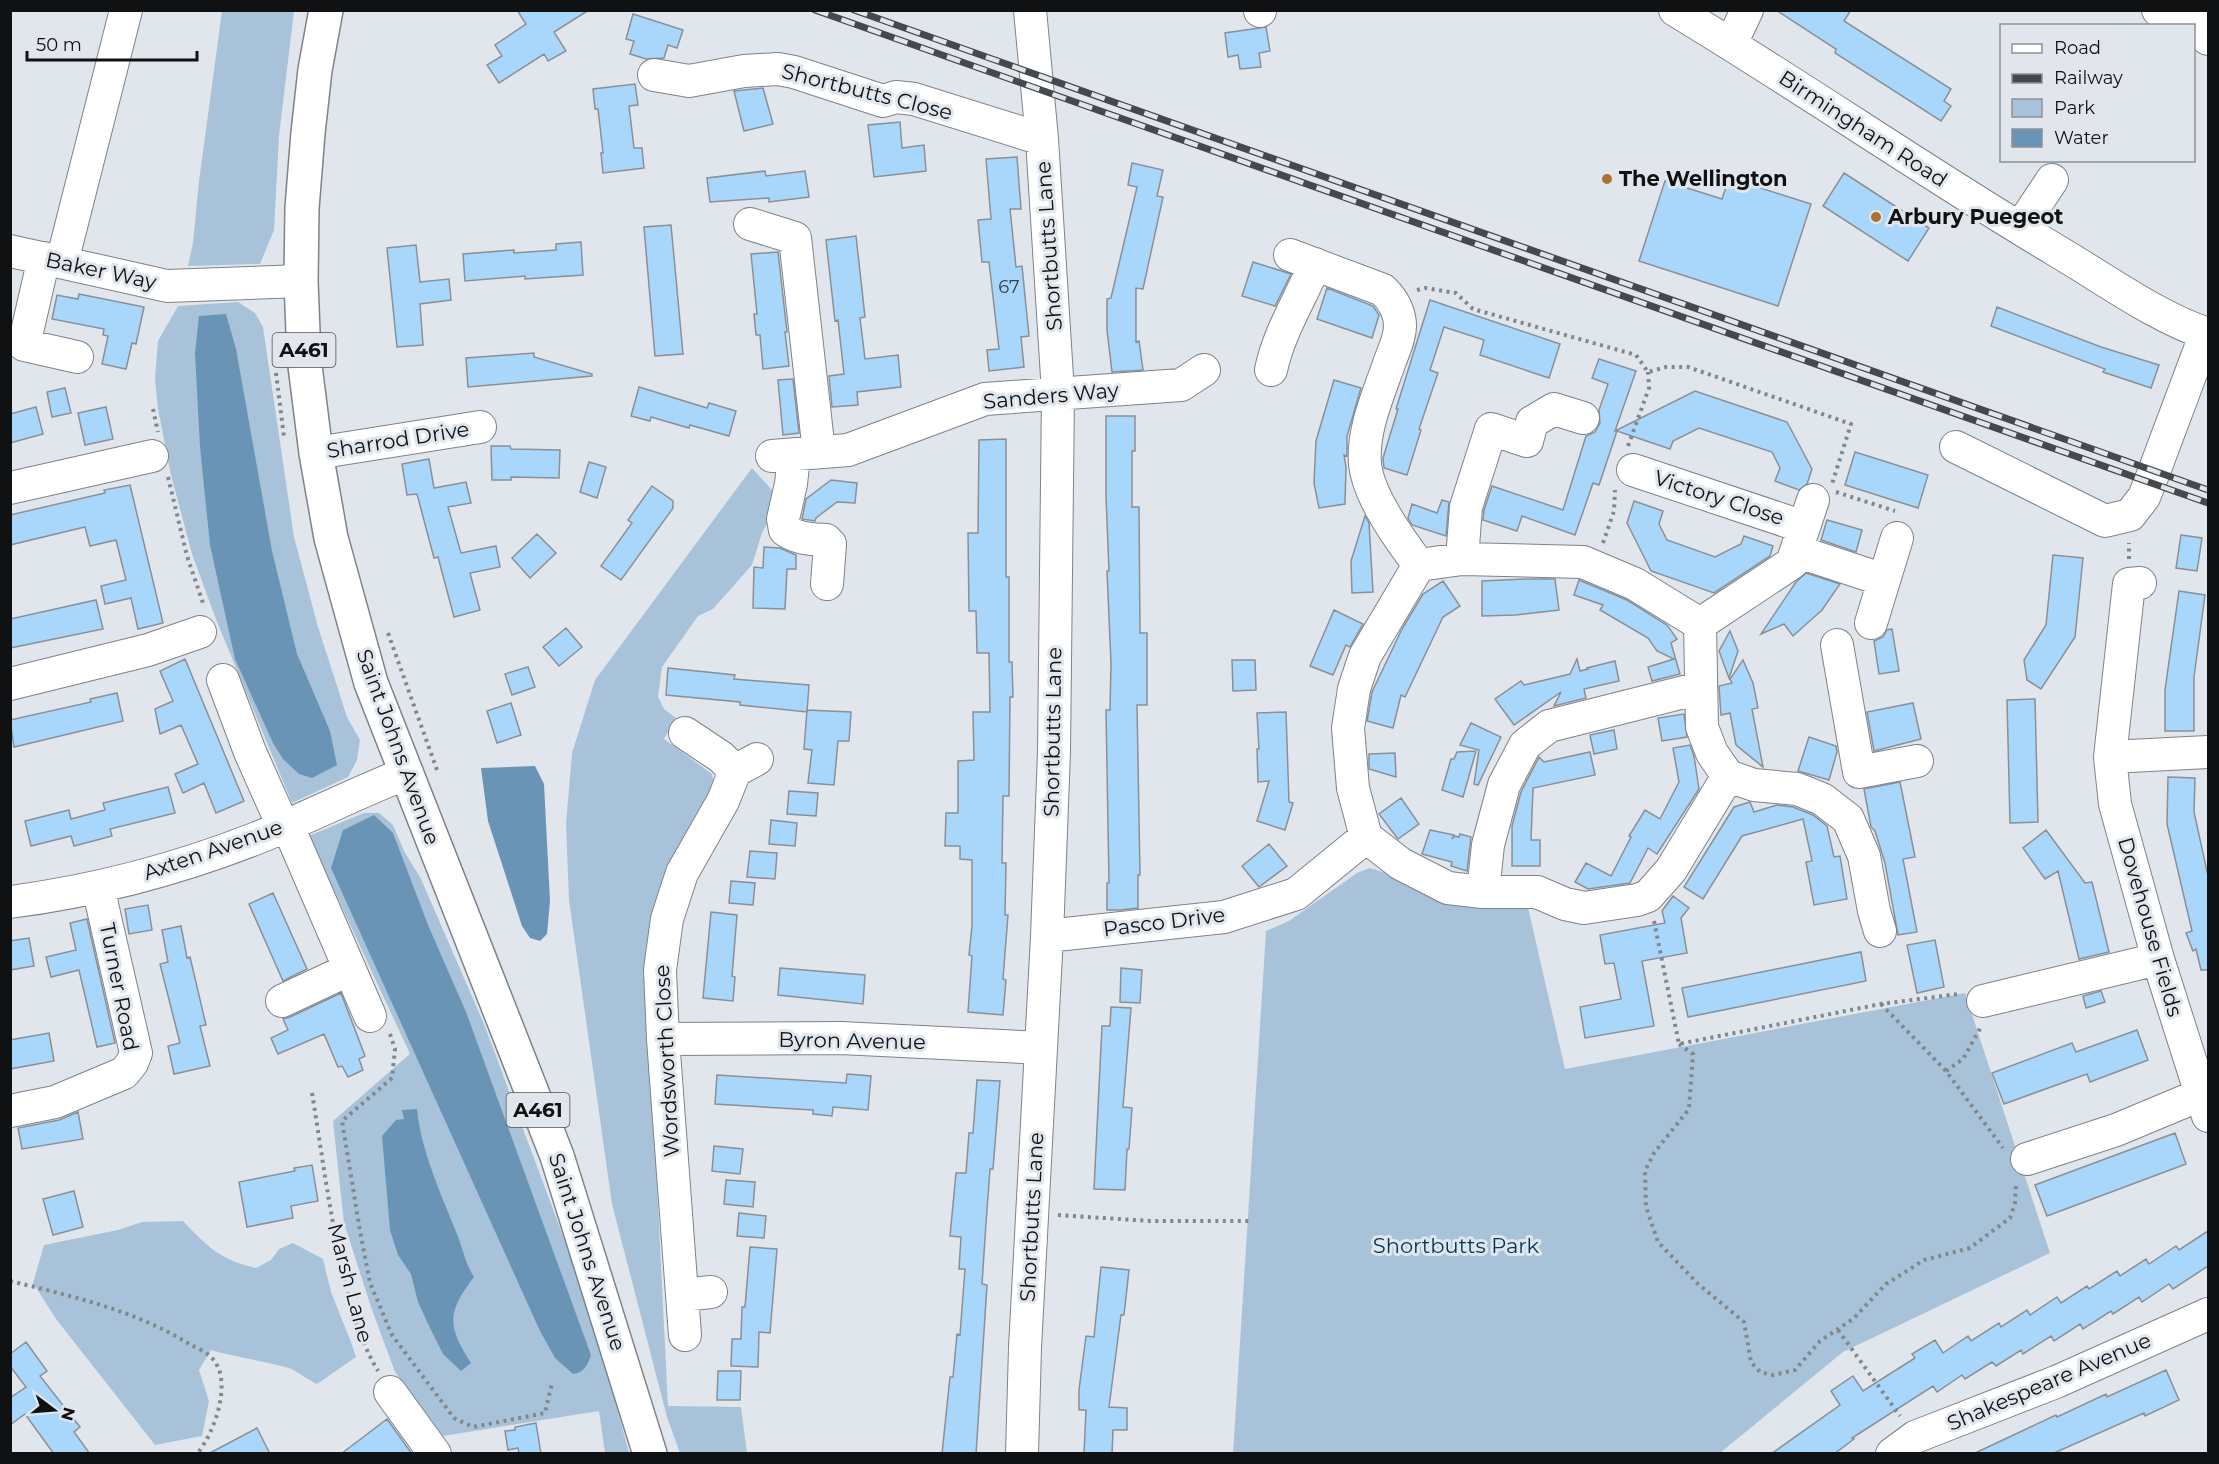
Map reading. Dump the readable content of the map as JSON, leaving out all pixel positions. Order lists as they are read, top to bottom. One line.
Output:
{"streets":{"highway":["A461","Saint Johns Avenue"],"street":["Shortbutts Close","Birmingham Road","Shortbutts Lane","Baker Way","Sanders Way","Sharrod Drive","Victory Close","Axten Avenue","Pasco Drive","Dovehouse Fields","Turner Road","Byron Avenue","Wordsworth Close","Shakespeare Avenue"],"path":["Marsh Lane"]},"crossings":[["Shortbutts Close","Shortbutts Lane"],["Shortbutts Lane","Sanders Way"],["Shortbutts Lane","Pasco Drive"],["Shortbutts Lane","Byron Avenue"],["Baker Way","Saint Johns Avenue"],["Sharrod Drive","Saint Johns Avenue"],["Saint Johns Avenue","Axten Avenue"],["Axten Avenue","Turner Road"],["Byron Avenue","Wordsworth Close"]],"parks":["Shortbutts Park"],"places":["The Wellington","Arbury Puegeot"],"house_numbers":["67"],"legend":["Road","Railway","Park","Water"],"scale_bar":"50 m","north":"right"}
